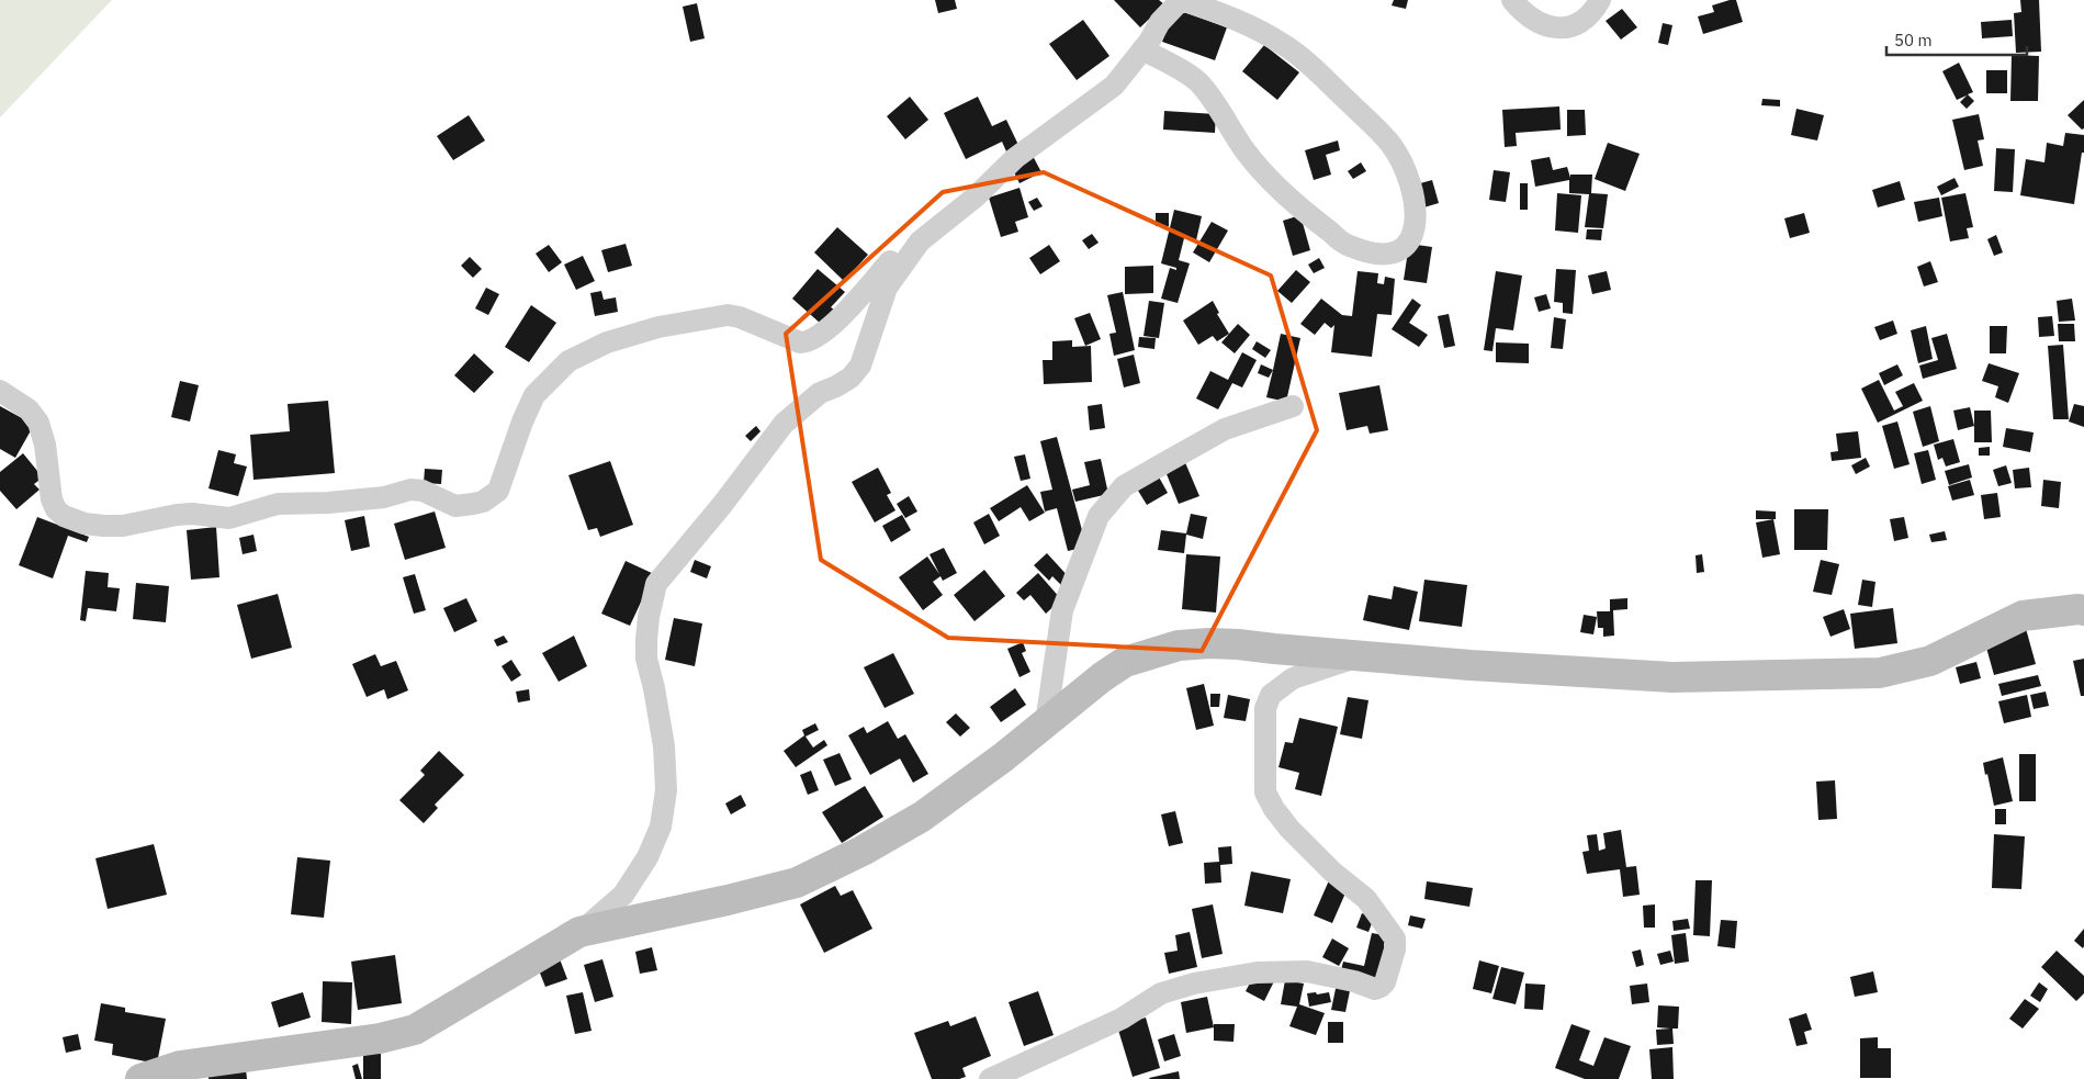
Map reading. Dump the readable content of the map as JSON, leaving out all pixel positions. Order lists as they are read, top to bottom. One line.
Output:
{"scale_bar":"50 m"}
